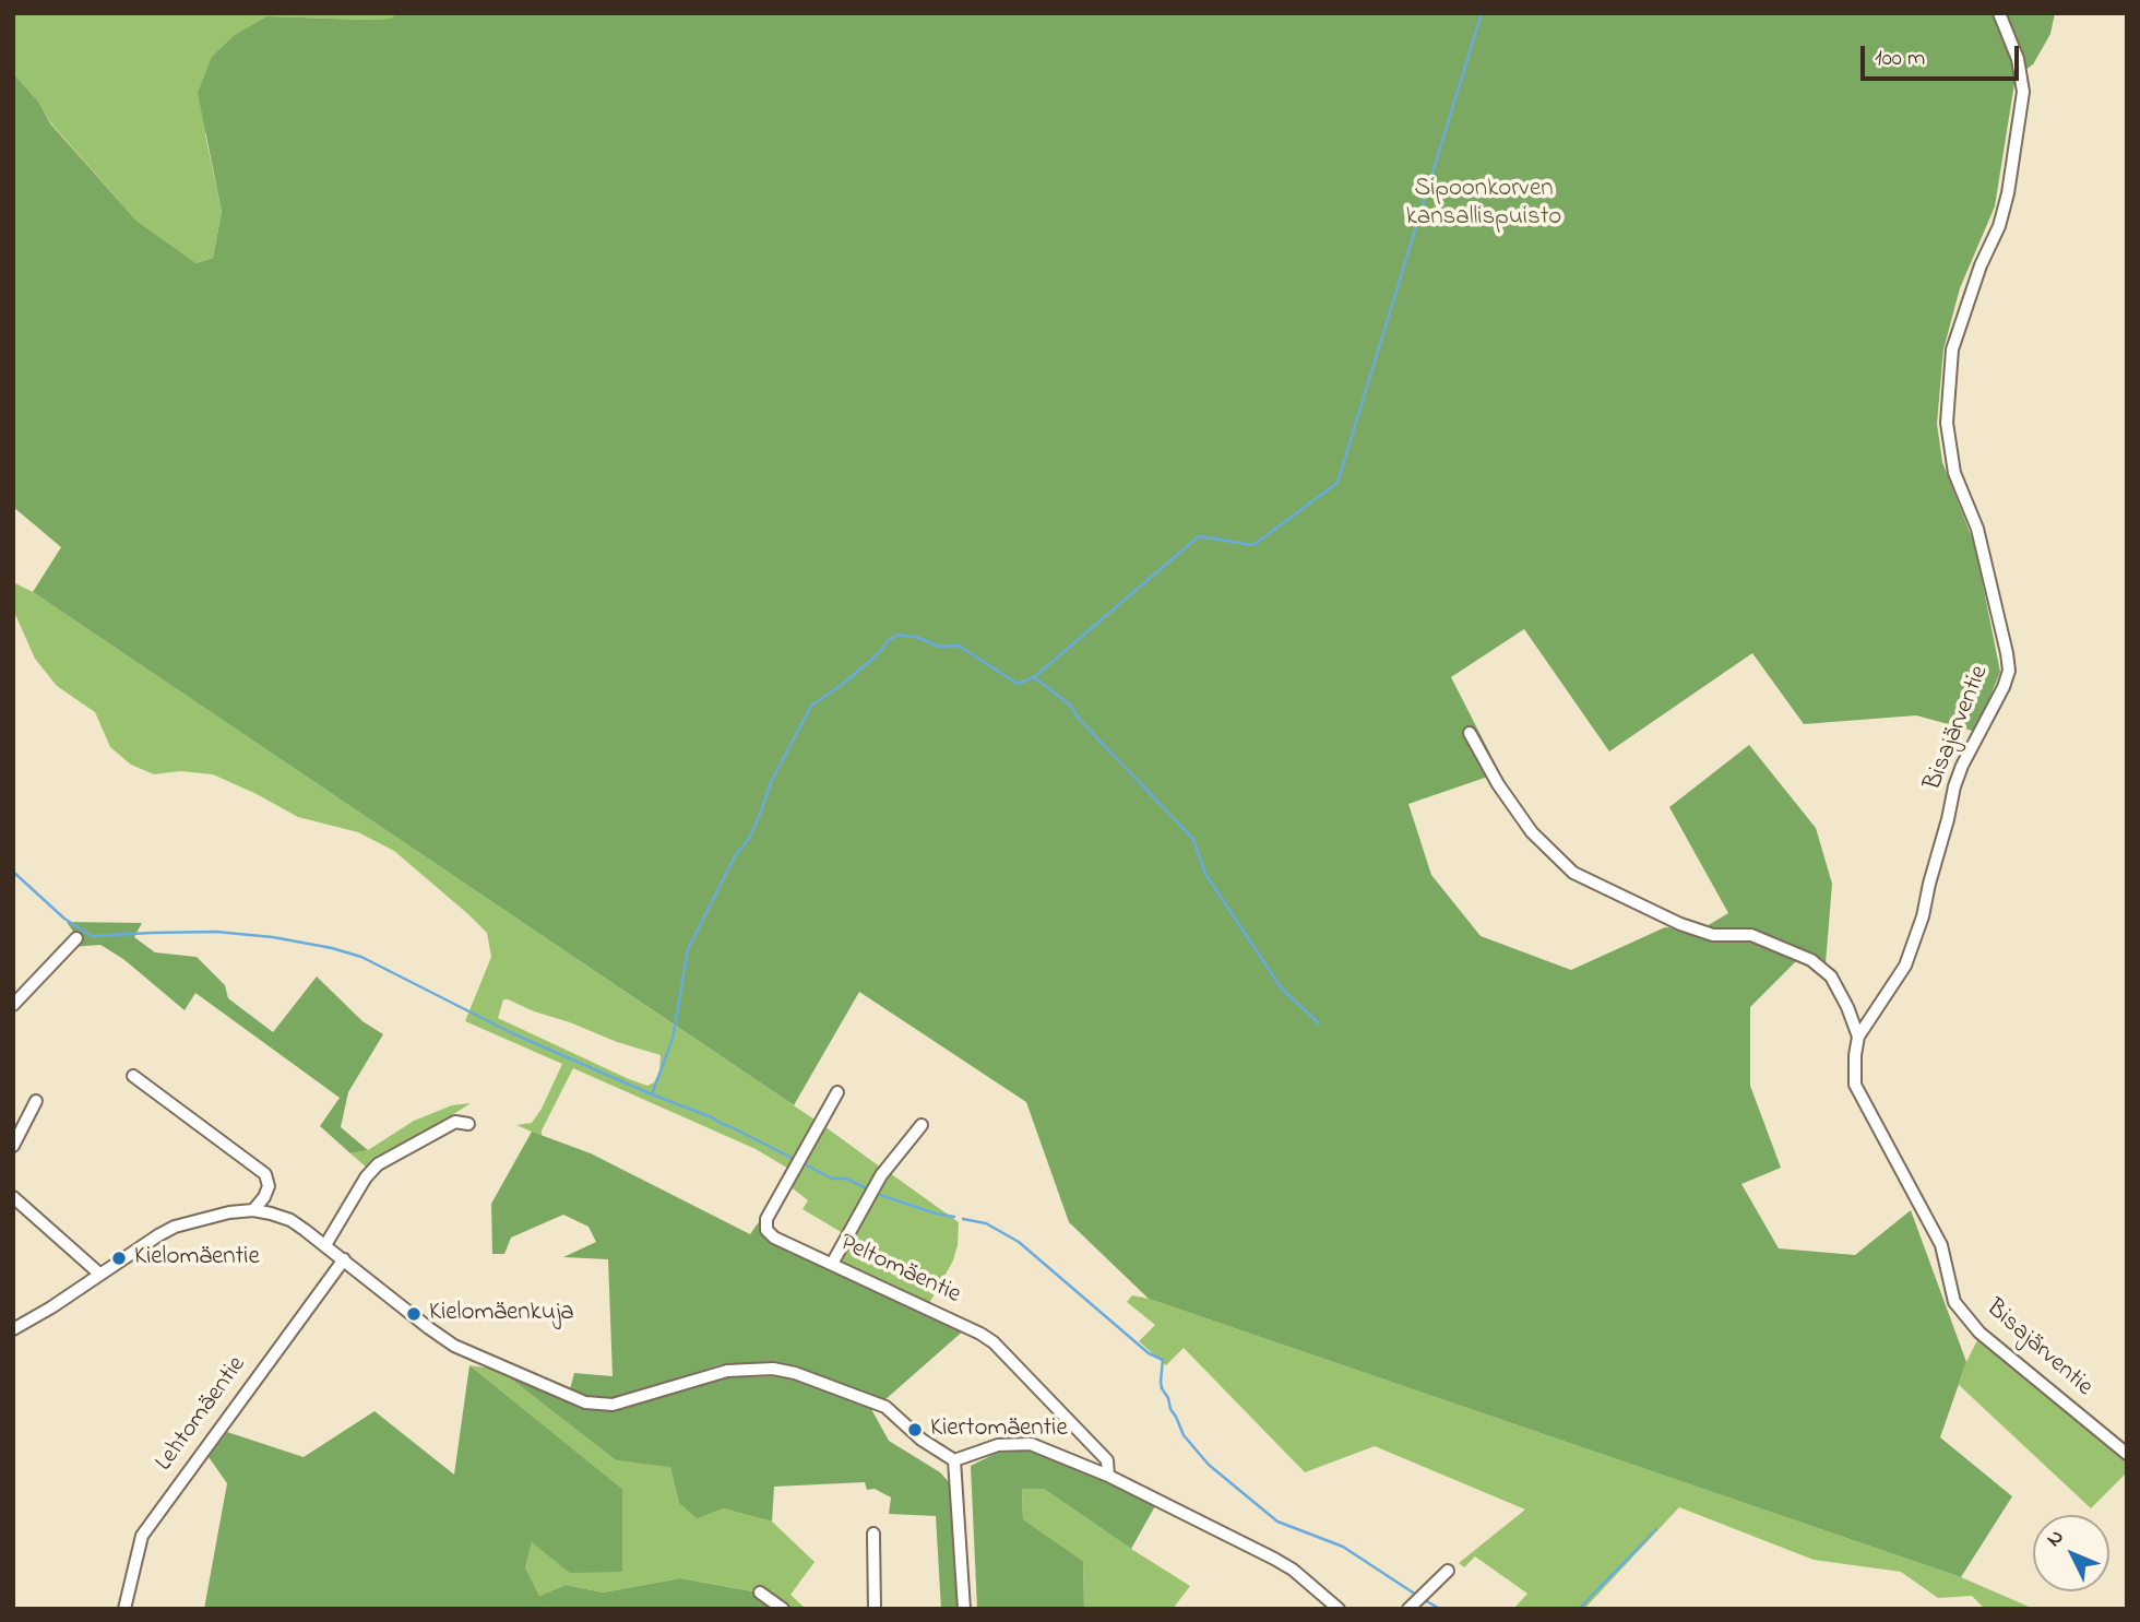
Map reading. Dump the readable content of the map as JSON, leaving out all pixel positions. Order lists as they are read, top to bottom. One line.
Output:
{"streets":{"street":["Bisajärventie","Peltomäentie","Lehtomäentie"]},"parks":["Sipoonkorven kansallispuisto"],"places":["Kielomäentie","Kielomäenkuja","Kiertomäentie"],"scale_bar":"100 m","north":"top left"}
